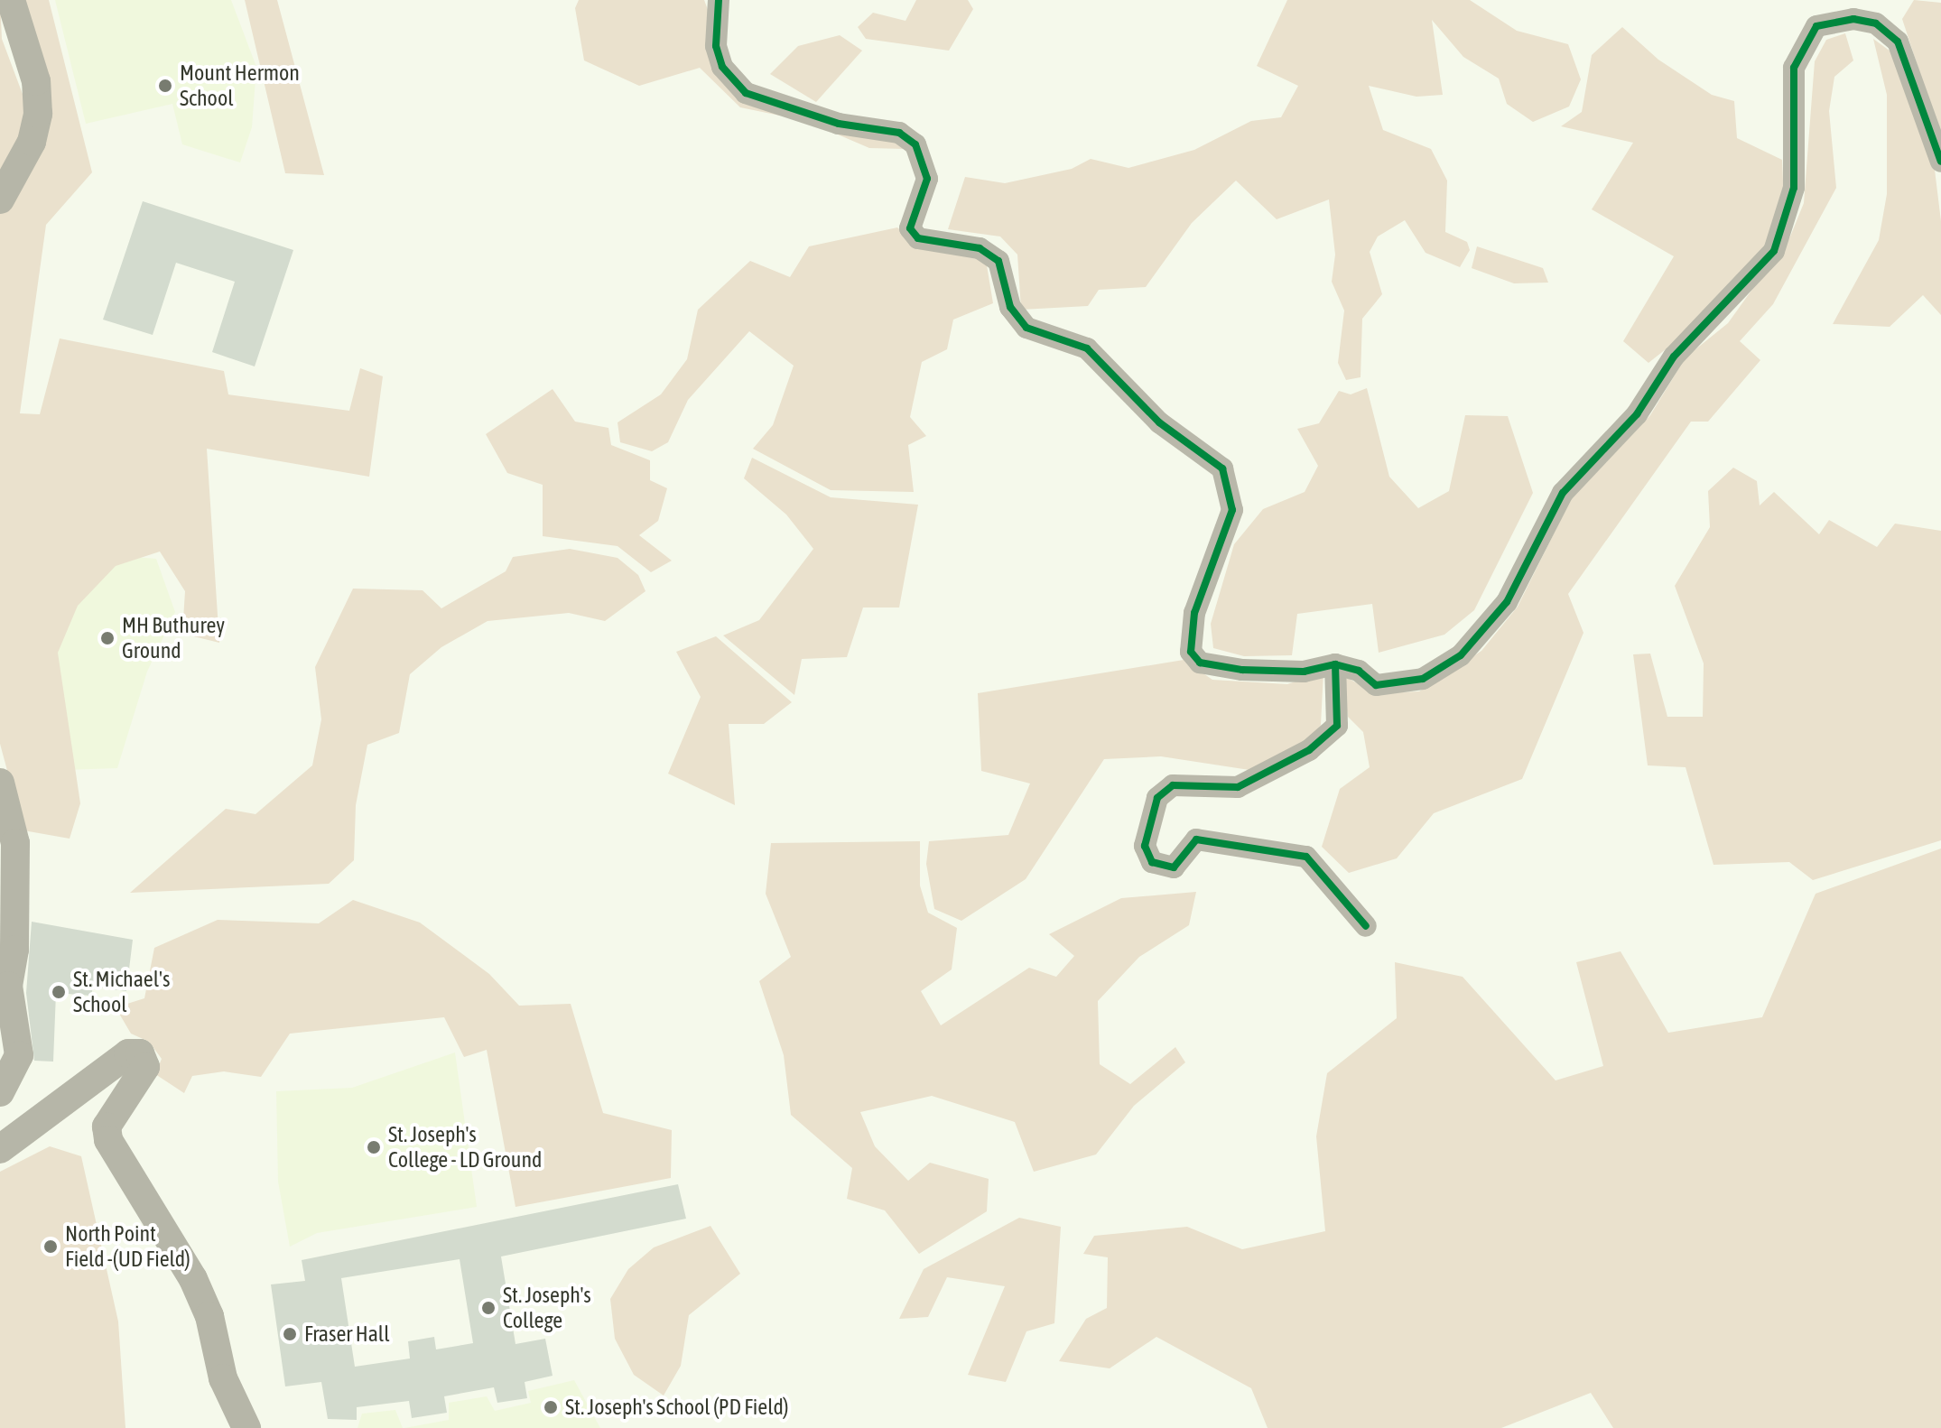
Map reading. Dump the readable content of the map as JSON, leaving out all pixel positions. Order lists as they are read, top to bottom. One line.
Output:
{"places":["Mount Hermon School","MH Buthurey Ground","St. Michael's School","St. Joseph's College - LD Ground","North Point Field -(UD Field)","St. Joseph's College","Fraser Hall","St. Joseph's School (PD Field)"]}
